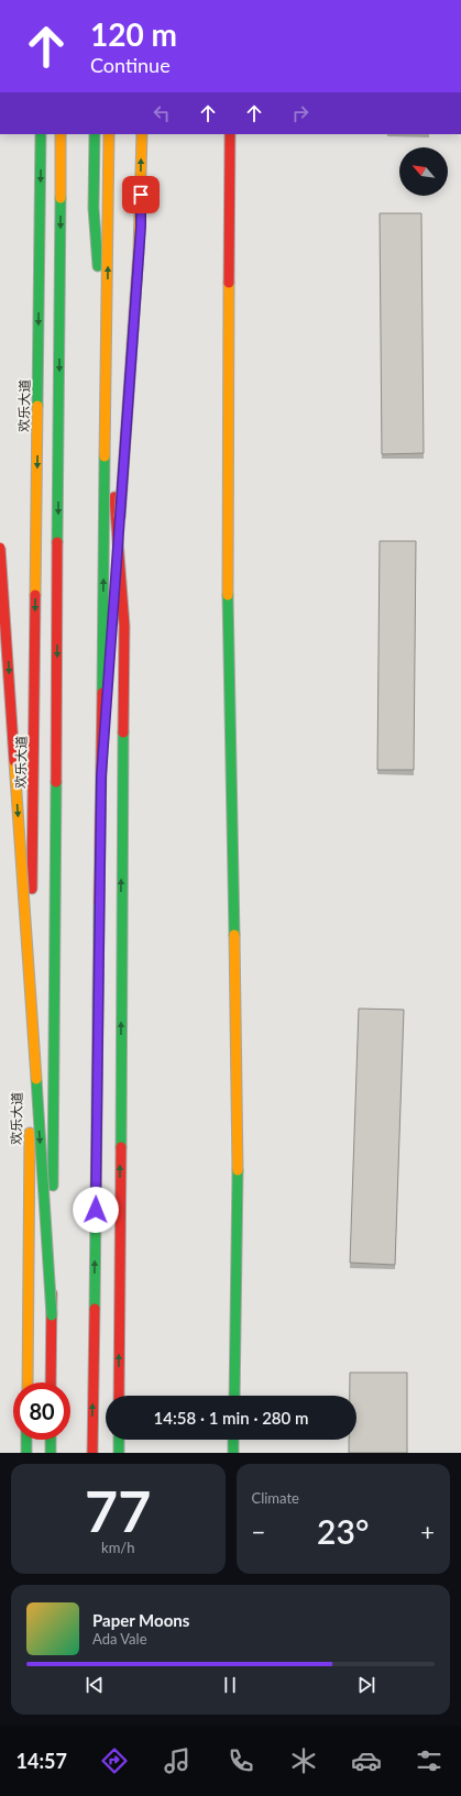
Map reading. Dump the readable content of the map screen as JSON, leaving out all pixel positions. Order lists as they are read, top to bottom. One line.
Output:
{"streets":{"main road":["欢乐大道"]},"north":"top left","page":{"turn":["120 m","Continue"],"limit":"80","trip":"14:58 · 1 min · 280 m","tile":[["77","km/h"],"Climate"],"heat":["−","23°","+"],"song":["Paper Moons","Ada Vale"],"tabs":"14:57"}}
